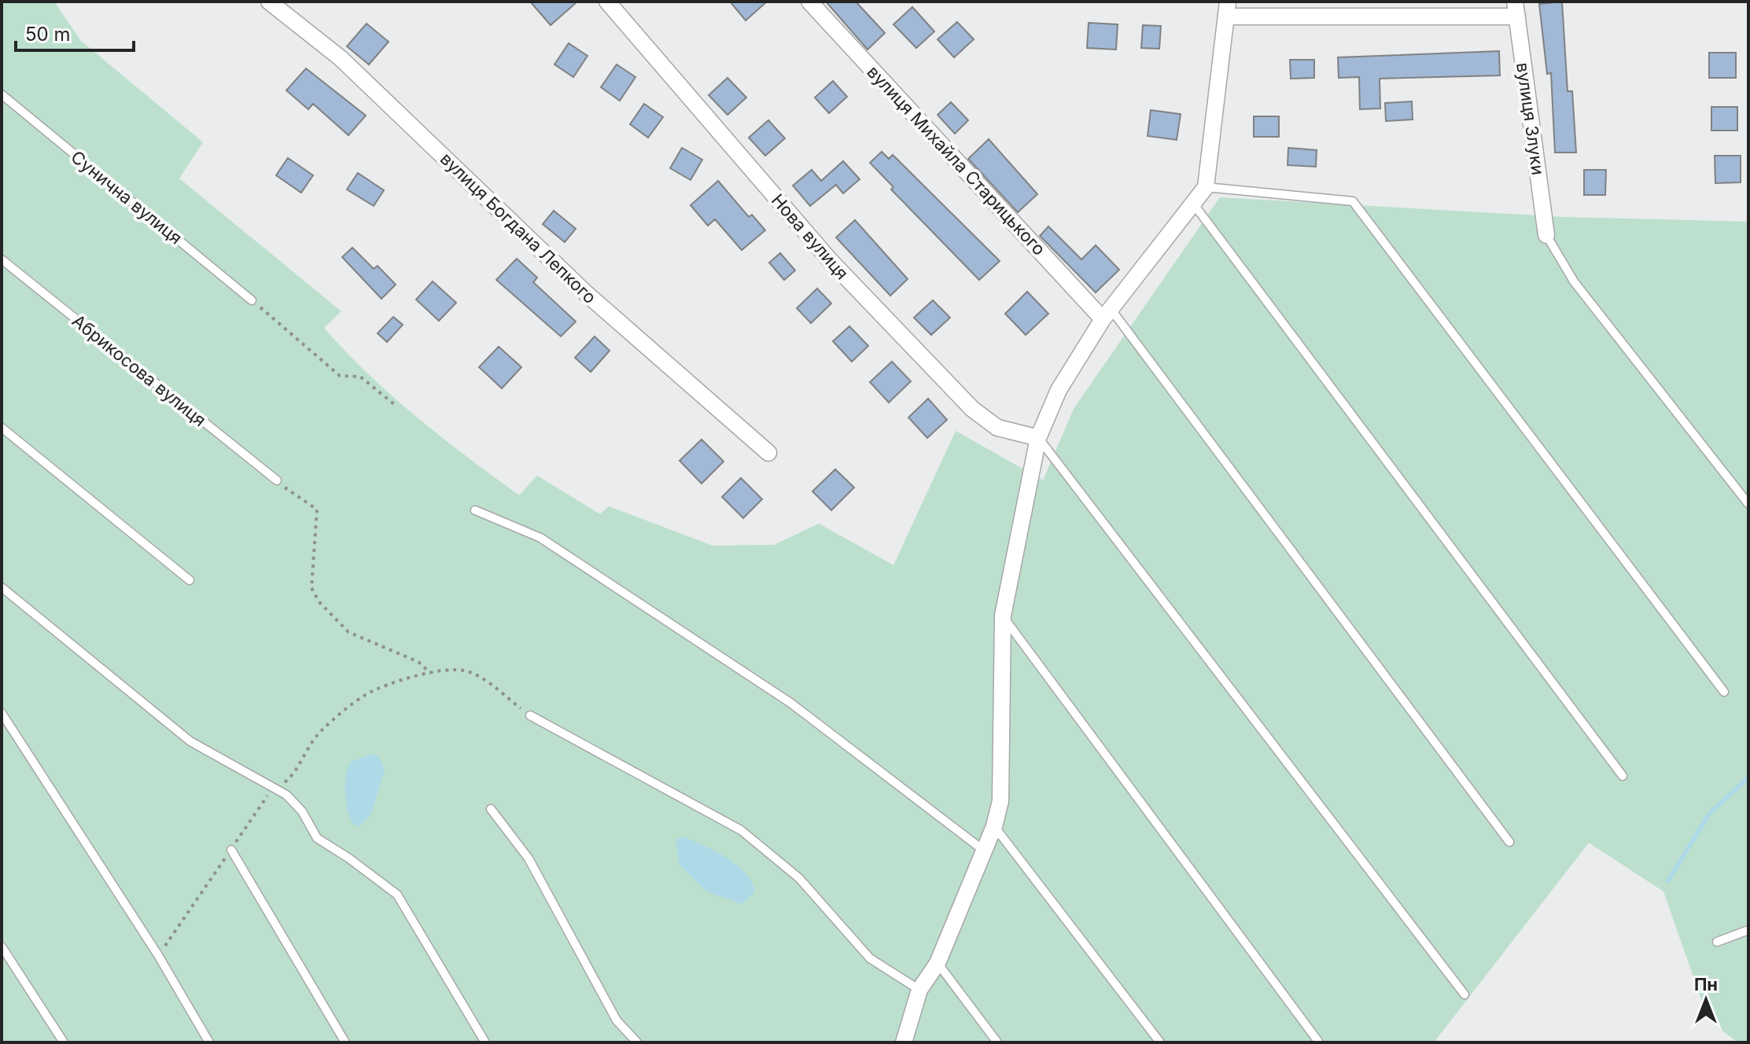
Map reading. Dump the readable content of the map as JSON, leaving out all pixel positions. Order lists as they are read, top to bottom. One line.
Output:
{"streets":{"street":["вулиця Злуки","вулиця Михайла Старицького","вулиця Богдана Лепкого","Нова вулиця"],"lane":["Сунична вулиця","Абрикосова вулиця"]},"scale_bar":"50 m","north":"top"}
